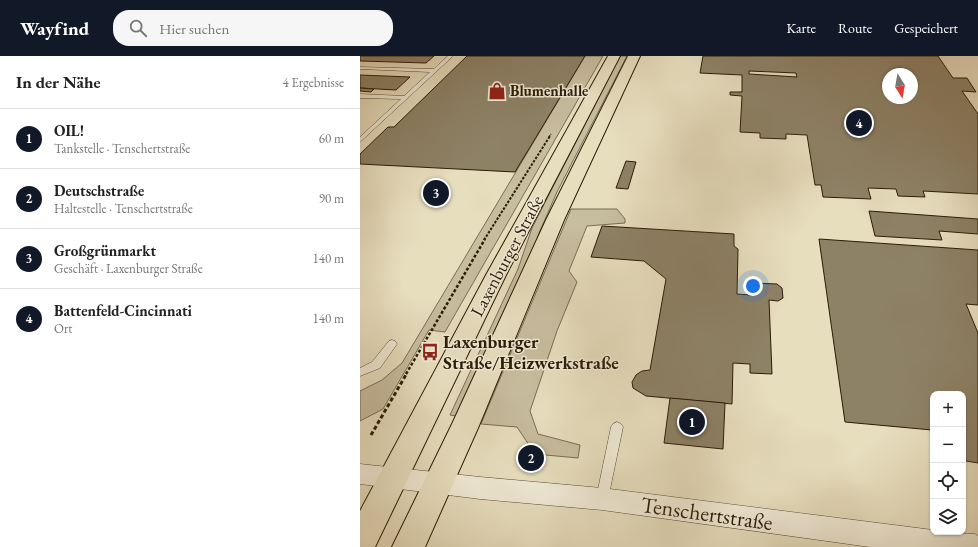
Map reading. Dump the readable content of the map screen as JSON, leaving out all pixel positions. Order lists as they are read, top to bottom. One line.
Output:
{"streets":{"main road":["Laxenburger Straße"],"street":["Tenschertstraße"]},"crossings":[["Laxenburger Straße","Tenschertstraße"]],"places":{"shop":["Blumenhalle"],"bus stop":["Laxenburger Straße/Heizwerkstraße"]},"north":"bottom","page":{"header":"Wayfind","search":"Hier suchen","nav":["Karte","Route","Gespeichert"],"heading":["In der Nähe","4 Ergebnisse"],"list":[{"mark":"1","name":"OIL!","note":"Tankstelle · Tenschertstraße","value":"60 m"},{"mark":"2","name":"Deutschstraße","note":"Haltestelle · Tenschertstraße","value":"90 m"},{"mark":"3","name":"Großgrünmarkt","note":"Geschäft · Laxenburger Straße","value":"140 m"},{"mark":"4","name":"Battenfeld-Cincinnati","note":"Ort","value":"140 m"}],"pins":["4","3","1","2"],"map_buttons":["+","−"]}}
